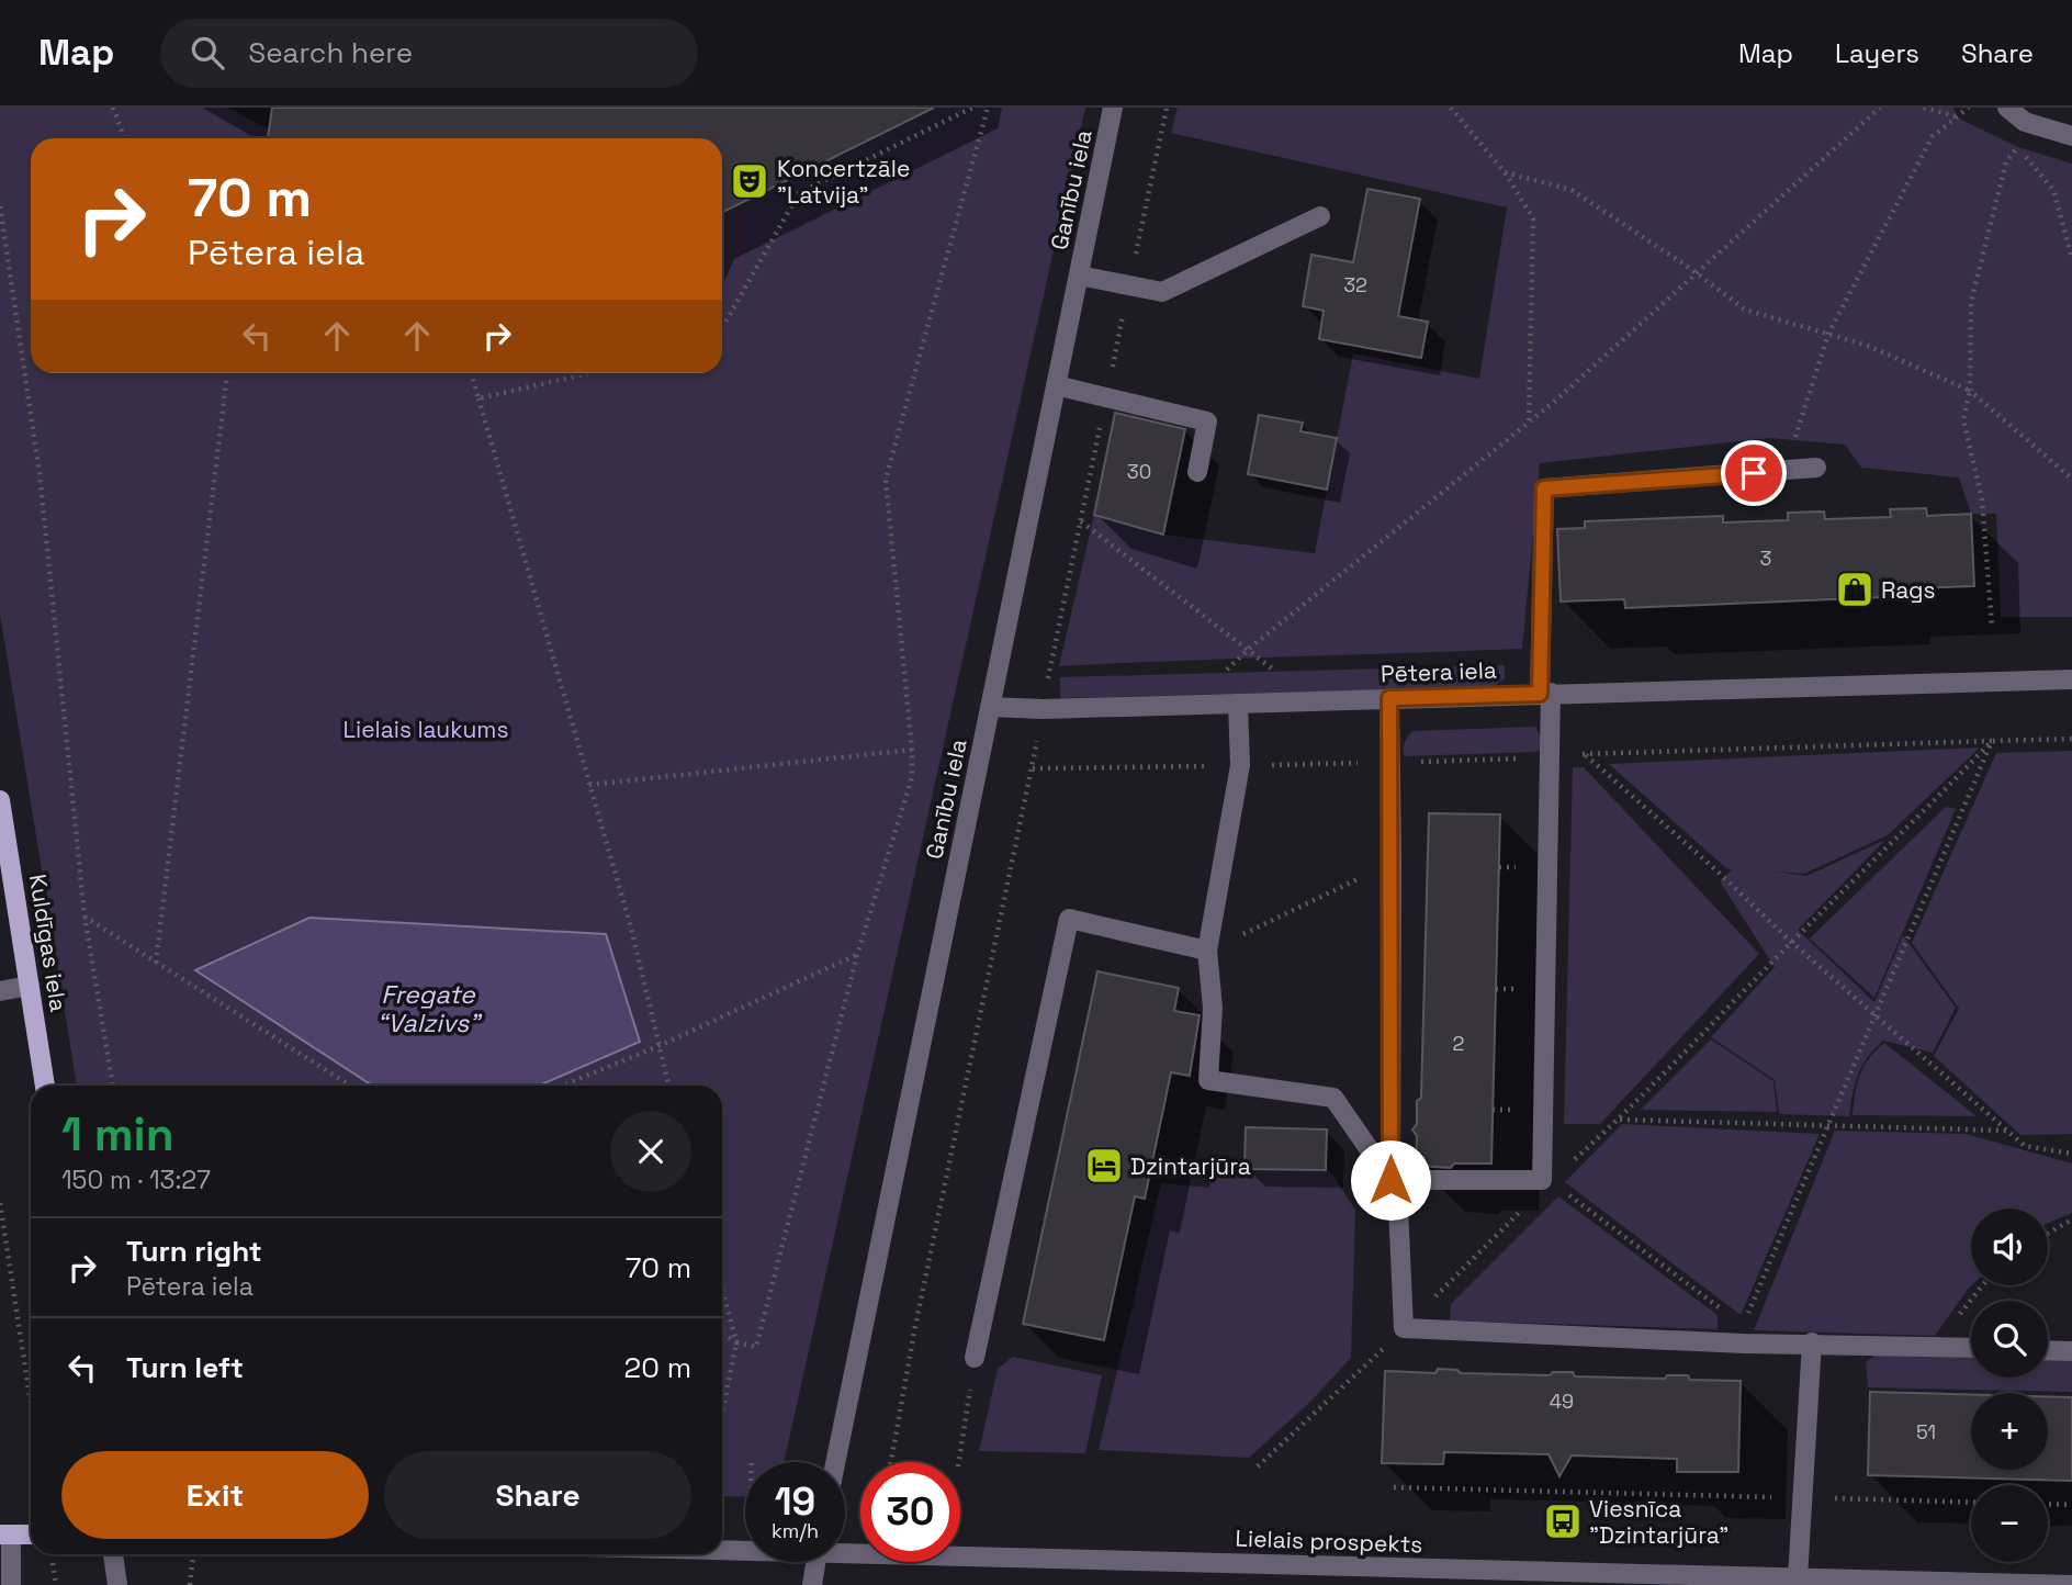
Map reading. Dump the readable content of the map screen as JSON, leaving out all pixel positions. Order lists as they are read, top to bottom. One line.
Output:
{"streets":{"main road":["Kuldīgas iela"],"street":["Ganību iela","Pētera iela","Lielais prospekts"]},"crossings":[["Ganību iela","Pētera iela"]],"water":["Fregate “Valzivs”"],"parks":["Lielais laukums"],"places":{"theatre":["Koncertzāle \"Latvija\""],"shop":["Rags"],"hotel":["Dzintarjūra"],"bus stop":["Viesnīca \"Dzintarjūra\""]},"house_numbers":["32","30","3","2","49","51"],"page":{"header":"Map","search":"Search here","nav":["Map","Layers","Share"],"turn":["70 m","Pētera iela"],"heading":["1 min","150 m · 13:27"],"map_buttons":["+","−"],"list":[{"name":"Turn right","note":"Pētera iela","value":"70 m"},{"name":"Turn left","value":"20 m"}],"buttons":["Exit","Share"],"speed":"19 km/h","limit":"30"}}
